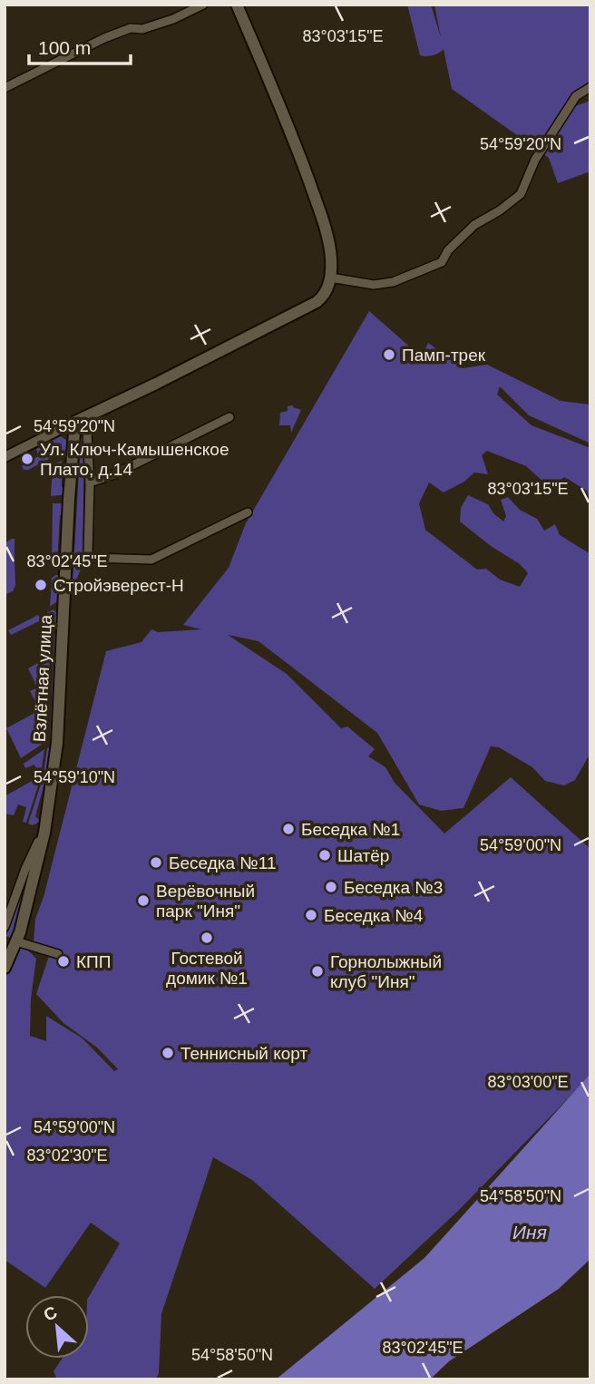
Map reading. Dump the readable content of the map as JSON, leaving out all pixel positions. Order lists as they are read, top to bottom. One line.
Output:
{"streets":{"main road":["Взлётная улица"]},"water":["Иня"],"places":["Памп-трек","Ул. Ключ-Камышенское Плато, д.14","Стройэверест-Н","Беседка №1","Шатёр","Беседка №11","Беседка №3","Верёвочный парк \"Иня\"","Беседка №4","Гостевой домик №1","КПП","Горнолыжный клуб \"Иня\"","Теннисный корт"],"scale_bar":"100 m","north":"top left","coordinates":["83°03'15\"E","54°59'20\"N","83°02'45\"E","54°59'10\"N","54°59'00\"N","83°03'00\"E","83°02'30\"E","54°58'50\"N"]}
